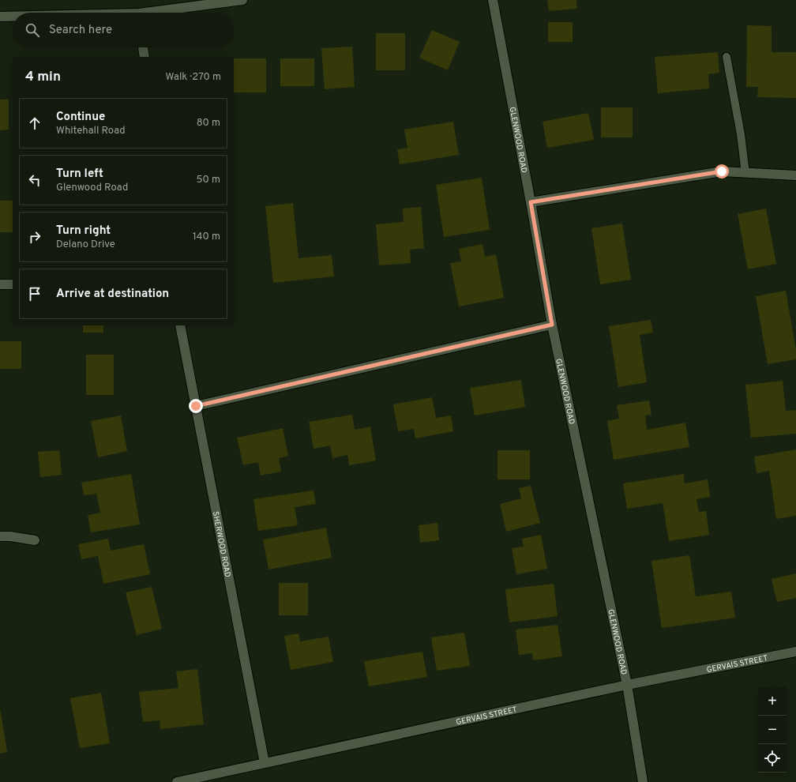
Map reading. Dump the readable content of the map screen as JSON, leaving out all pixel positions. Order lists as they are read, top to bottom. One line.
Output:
{"streets":{"street":["GLENWOOD ROAD","SHERWOOD ROAD","GERVAIS STREET"]},"crossings":[["GLENWOOD ROAD","GERVAIS STREET"],["SHERWOOD ROAD","GERVAIS STREET"]],"page":{"search":"Search here","heading":["4 min","Walk · 270 m"],"list":[["Continue","Whitehall Road","80 m"],["Turn left","Glenwood Road","50 m"],["Turn right","Delano Drive","140 m"],"Arrive at destination"],"map_buttons":["+","−"]}}
